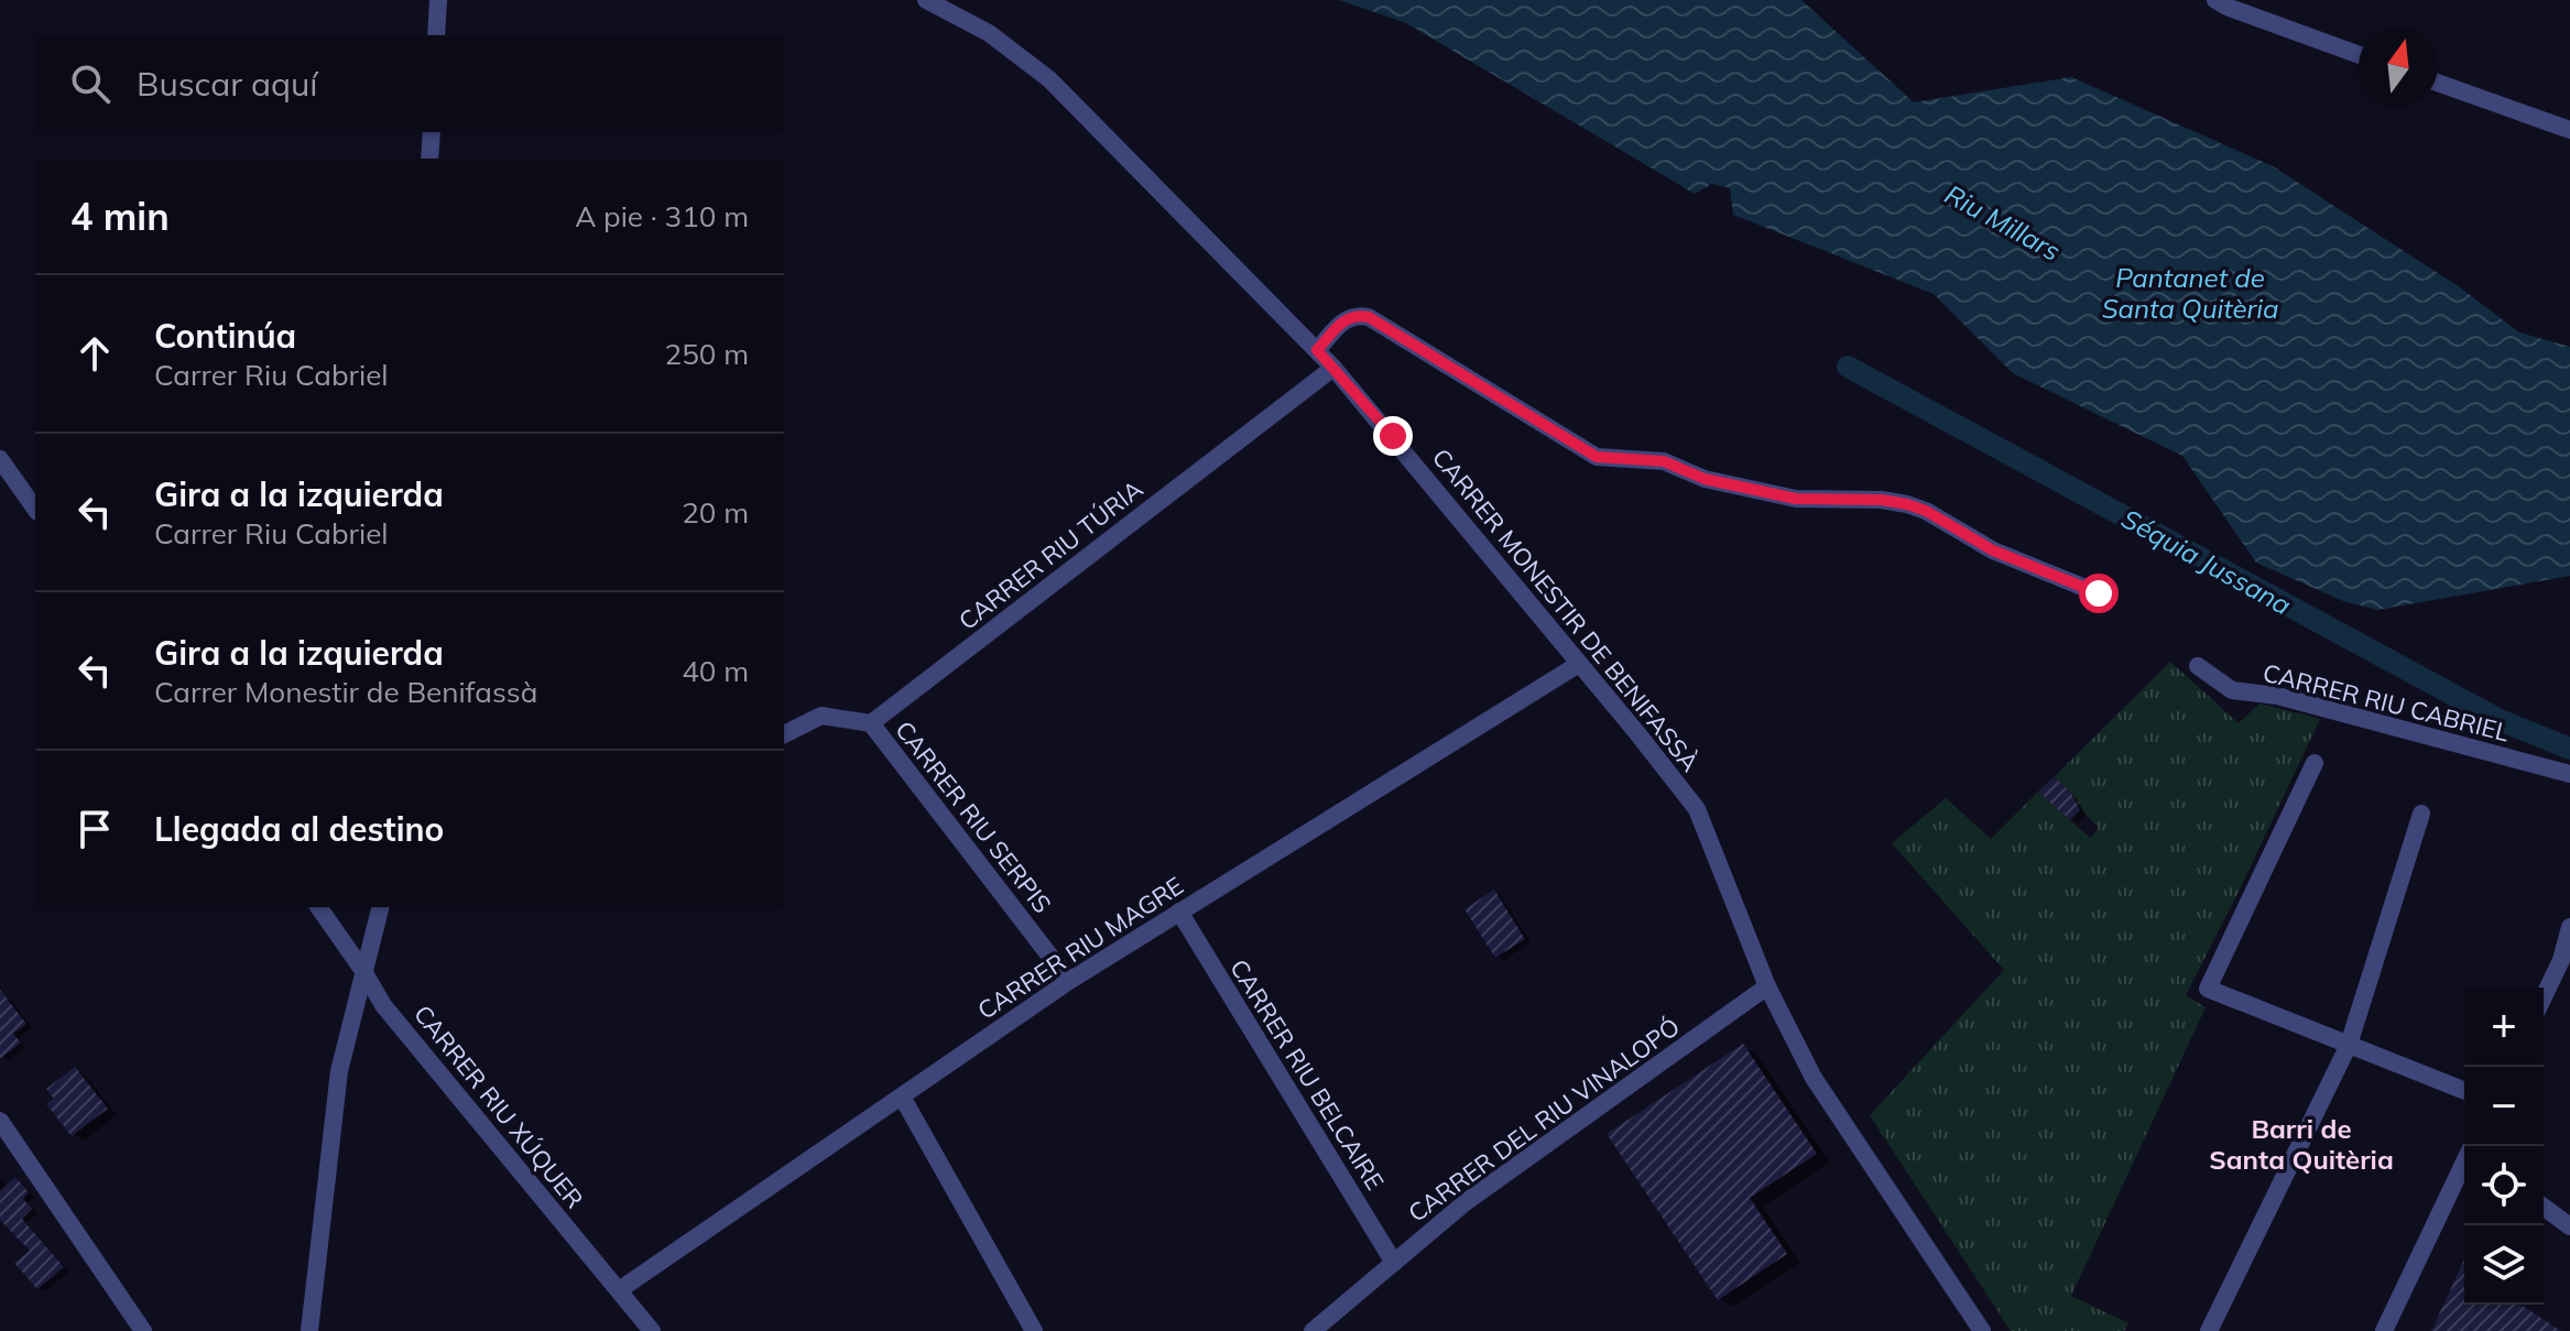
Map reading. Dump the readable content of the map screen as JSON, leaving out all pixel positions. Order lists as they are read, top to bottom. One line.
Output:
{"streets":{"street":["CARRER RIU TÚRIA","CARRER MONESTIR DE BENIFASSÀ","CARRER RIU CABRIEL","CARRER RIU SERPIS","CARRER RIU MAGRE","CARRER RIU BELCAIRE","CARRER RIU XÚQUER","CARRER DEL RIU VINALOPÓ"]},"crossings":[["CARRER RIU TÚRIA","CARRER MONESTIR DE BENIFASSÀ"],["CARRER RIU TÚRIA","CARRER RIU SERPIS"],["CARRER MONESTIR DE BENIFASSÀ","CARRER RIU MAGRE"],["CARRER MONESTIR DE BENIFASSÀ","CARRER DEL RIU VINALOPÓ"],["CARRER RIU SERPIS","CARRER RIU MAGRE"],["CARRER RIU MAGRE","CARRER RIU BELCAIRE"],["CARRER RIU MAGRE","CARRER RIU XÚQUER"],["CARRER RIU BELCAIRE","CARRER DEL RIU VINALOPÓ"]],"districts":["Barri de Santa Quitèria"],"water":["Riu Millars","Pantanet de Santa Quitèria","Séquia Jussana"],"north":"top","page":{"search":"Buscar aquí","heading":["4 min","A pie · 310 m"],"list":[["Continúa","Carrer Riu Cabriel","250 m"],["Gira a la izquierda","Carrer Riu Cabriel","20 m"],["Gira a la izquierda","Carrer Monestir de Benifassà","40 m"],"Llegada al destino"],"map_buttons":["+","−"]}}
